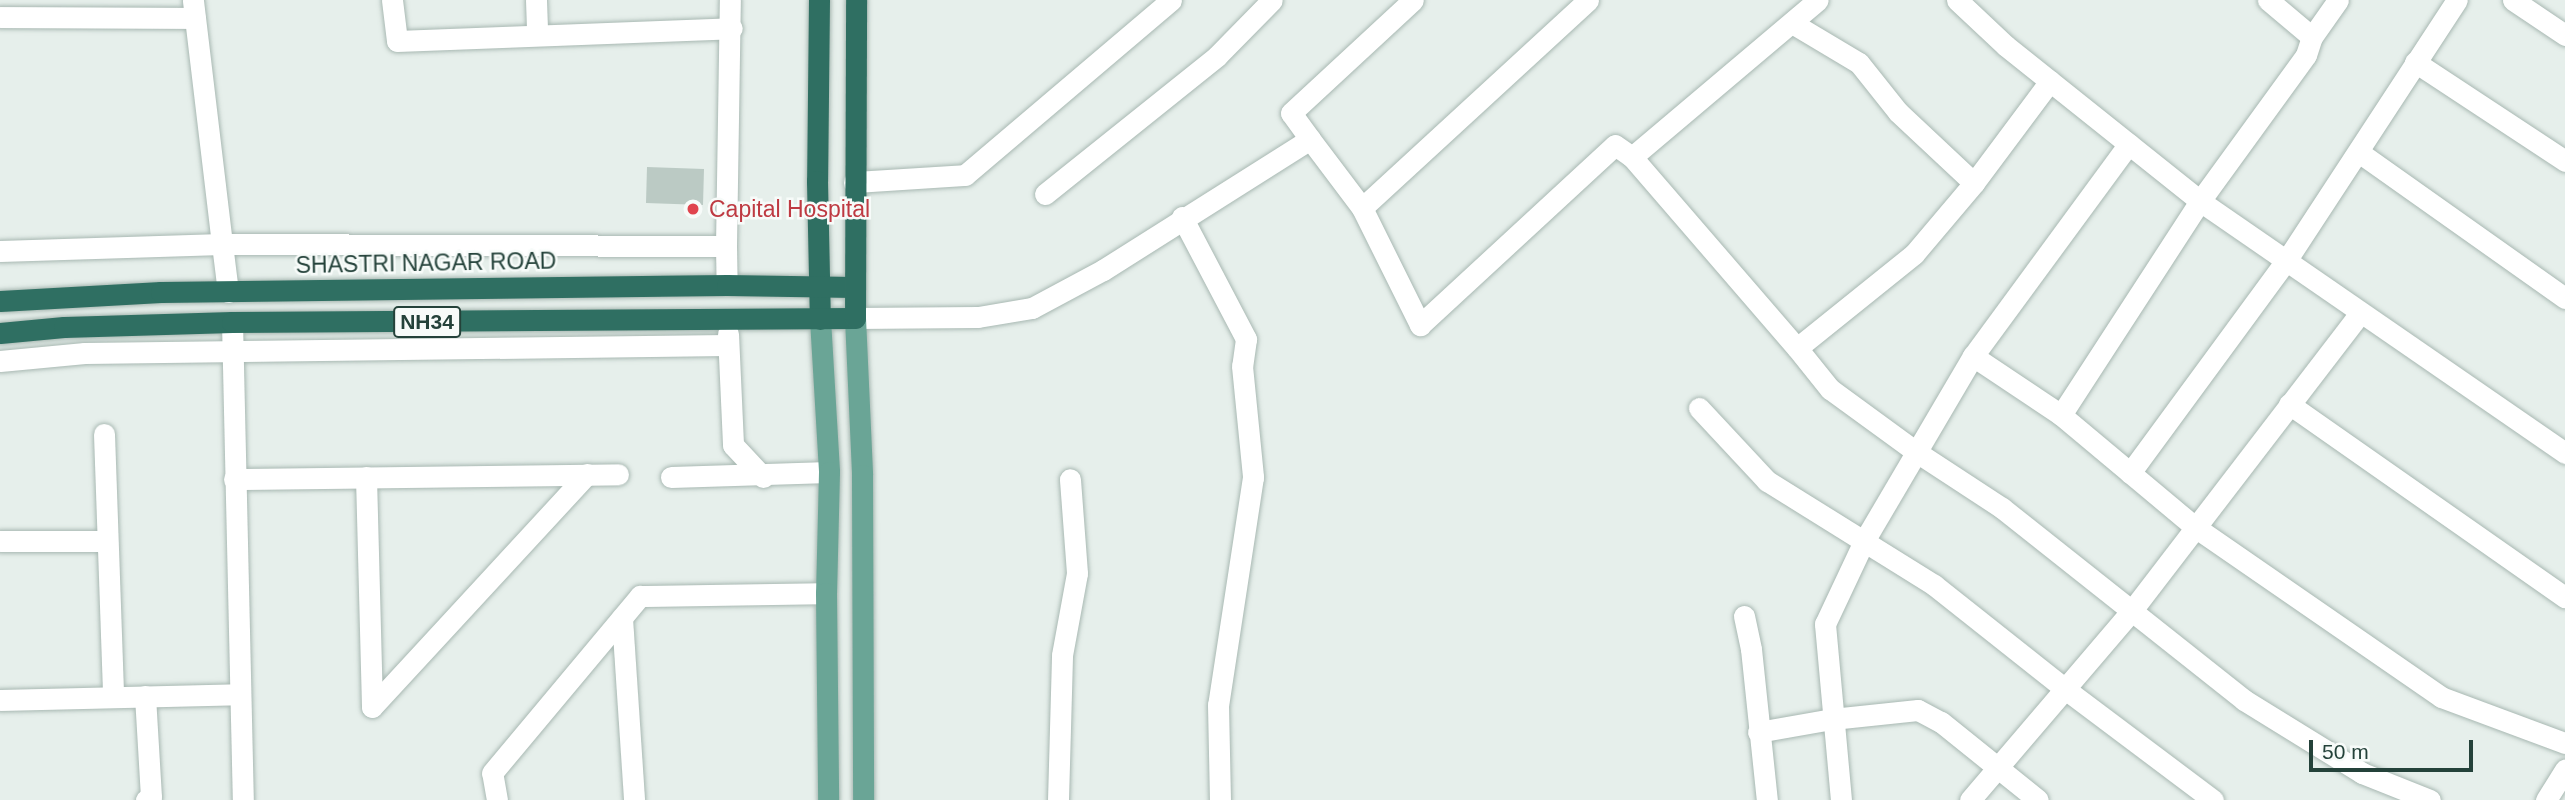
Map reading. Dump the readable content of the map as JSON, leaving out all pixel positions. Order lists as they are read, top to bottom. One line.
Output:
{"streets":{"highway":["SHASTRI NAGAR ROAD","NH34"]},"places":["Capital Hospital"],"scale_bar":"50 m"}
